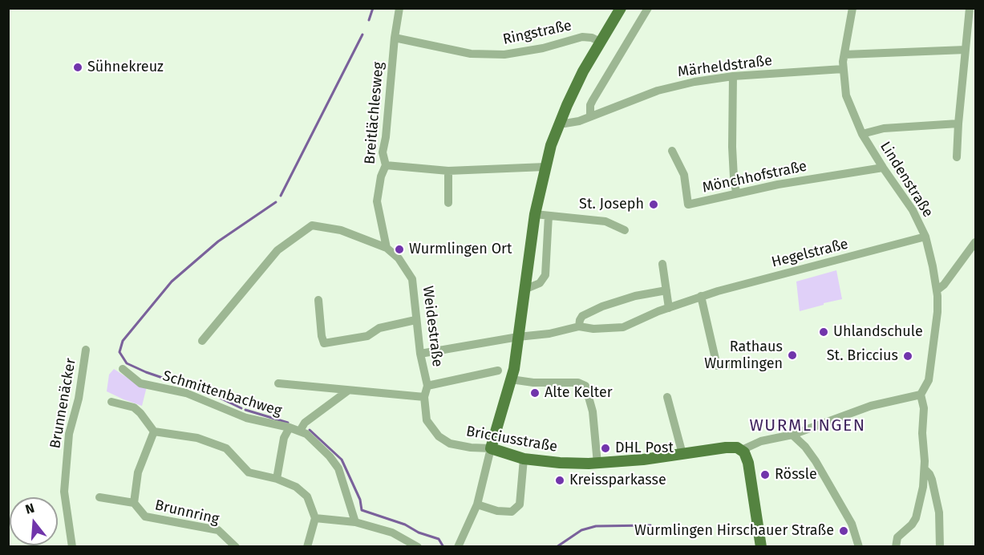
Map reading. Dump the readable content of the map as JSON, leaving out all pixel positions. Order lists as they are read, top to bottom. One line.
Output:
{"streets":{"main road":["Bricciusstraße"],"street":["Ringstraße","Märheldstraße","Breitlächlesweg","Mönchhofstraße","Lindenstraße","Hegelstraße","Weidestraße","Schmittenbachweg","Brunnenäcker","Brunnring"]},"crossings":[["Ringstraße","Breitlächlesweg"],["Märheldstraße","Lindenstraße"],["Breitlächlesweg","Weidestraße"],["Mönchhofstraße","Lindenstraße"],["Lindenstraße","Hegelstraße"],["Lindenstraße","Bricciusstraße"],["Hegelstraße","Weidestraße"],["Weidestraße","Bricciusstraße"]],"districts":["WURMLINGEN"],"places":["Sühnekreuz","St. Joseph","Wurmlingen Ort","Uhlandschule","Rathaus Wurmlingen","St. Briccius","Alte Kelter","DHL Post","Rössle","Kreissparkasse","Wurmlingen Hirschauer Straße"],"north":"top"}
